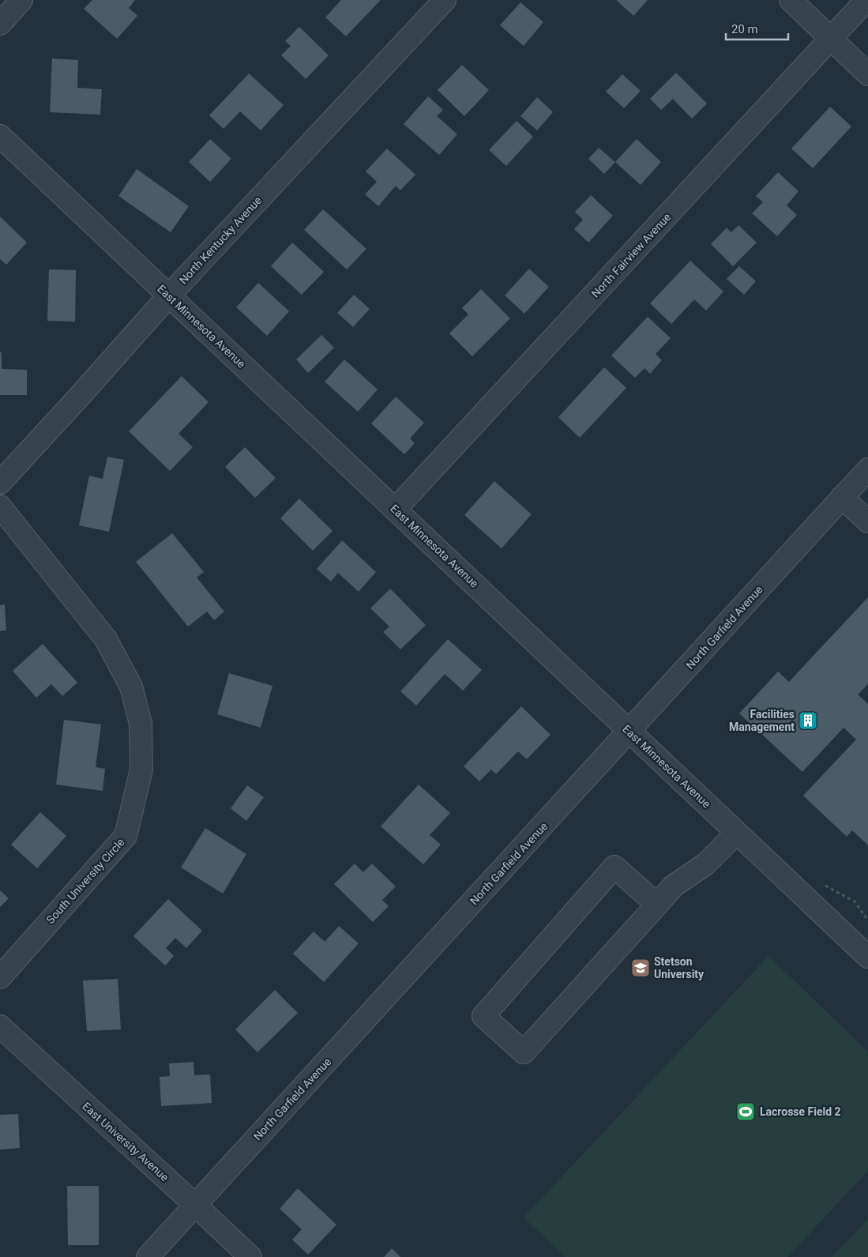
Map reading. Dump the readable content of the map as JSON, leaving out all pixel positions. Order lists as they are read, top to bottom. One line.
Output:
{"streets":{"street":["North Kentucky Avenue","North Fairview Avenue","East Minnesota Avenue","North Garfield Avenue","South University Circle","East University Avenue"]},"crossings":[["North Kentucky Avenue","East Minnesota Avenue"],["North Fairview Avenue","East Minnesota Avenue"],["East Minnesota Avenue","North Garfield Avenue"],["North Garfield Avenue","East University Avenue"]],"places":{"building":["Facilities Management"],"school or university":["Stetson University"],"sports":["Lacrosse Field 2"]},"scale_bar":"20 m"}
